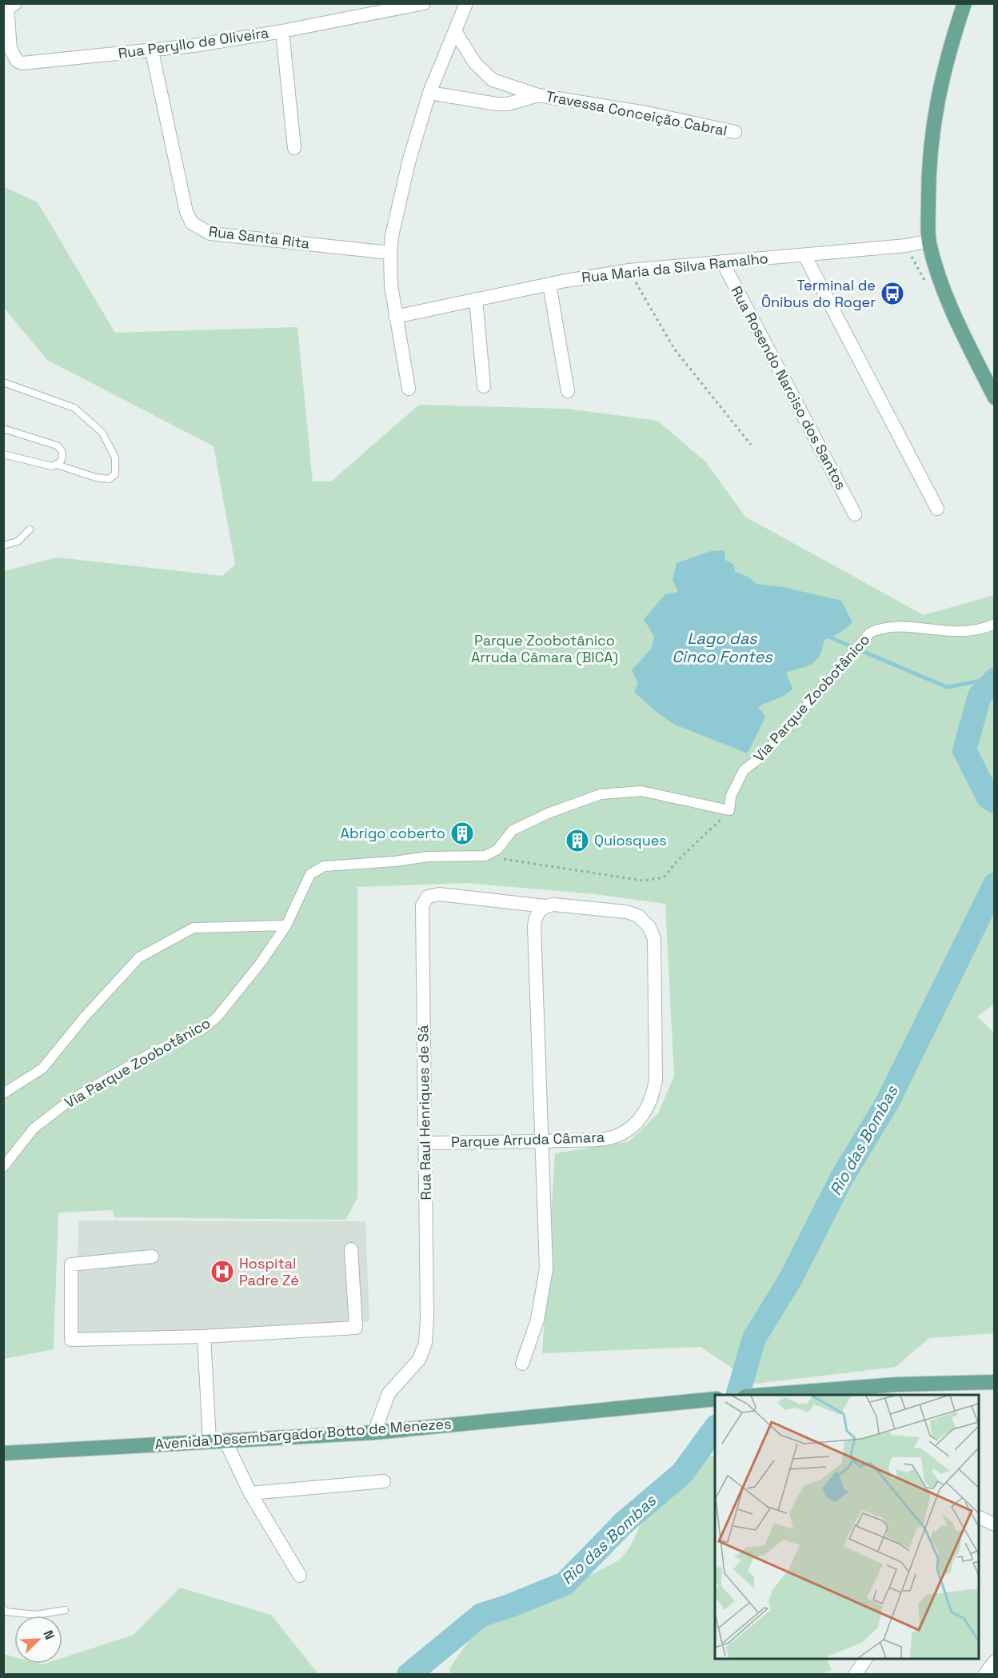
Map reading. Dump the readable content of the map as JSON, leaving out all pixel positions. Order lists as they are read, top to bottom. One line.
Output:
{"streets":{"main road":["Avenida Desembargador Botto de Menezes"],"street":["Rua Peryllo de Oliveira","Travessa Conceição Cabral","Rua Santa Rita","Rua Maria da Silva Ramalho","Rua Rosendo Narciso dos Santos","Via Parque Zoobotânico","Rua Raul Henriques de Sá","Parque Arruda Câmara"]},"crossings":[["Rua Peryllo de Oliveira","Rua Santa Rita"],["Rua Maria da Silva Ramalho","Rua Rosendo Narciso dos Santos"],["Rua Raul Henriques de Sá","Parque Arruda Câmara"],["Rua Raul Henriques de Sá","Avenida Desembargador Botto de Menezes"]],"water":["Lago das Cinco Fontes","Rio das Bombas"],"parks":["Parque Zoobotânico Arruda Câmara (BICA)"],"places":{"bus stop":["Terminal de Ônibus do Roger"],"building":["Abrigo coberto","Quiosques"],"hospital":["Hospital Padre Zé"]},"north":"top right"}
